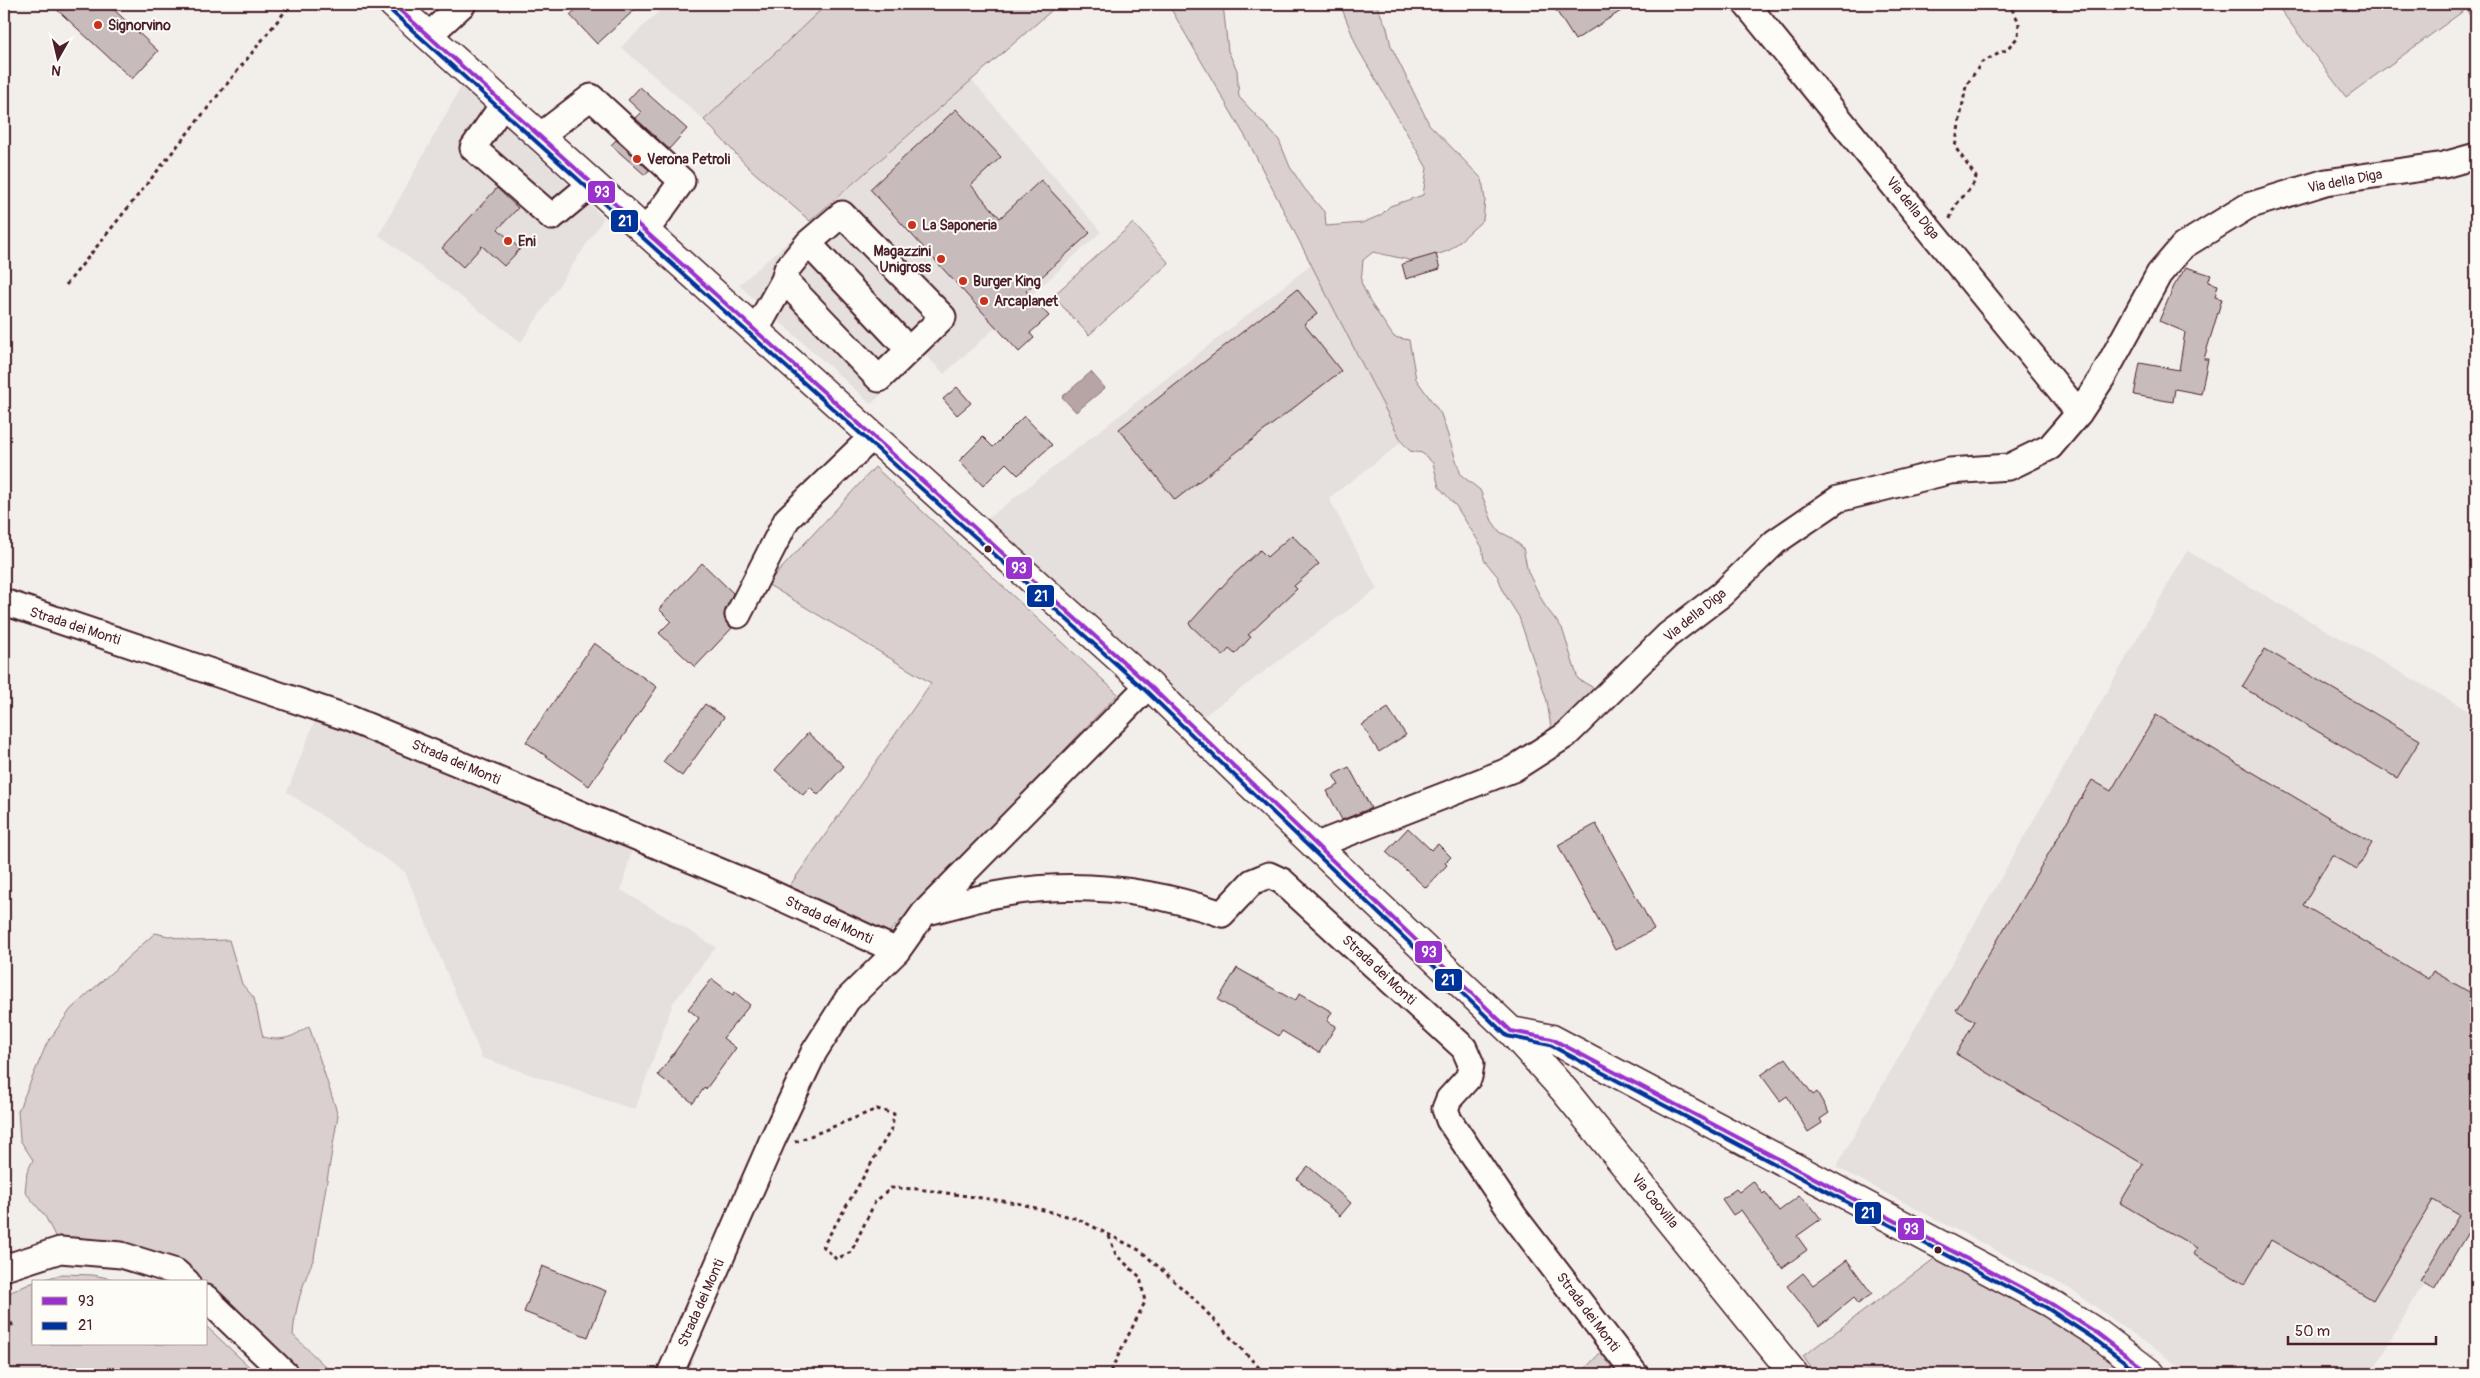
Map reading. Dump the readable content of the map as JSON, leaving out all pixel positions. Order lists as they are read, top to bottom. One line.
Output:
{"streets":{"main road":["Via Caovilla"],"street":["Via della Diga","Strada dei Monti"]},"crossings":[["Via della Diga","Via Caovilla"],["Strada dei Monti","Via Caovilla"]],"places":["Signorvino","Verona Petroli","La Saponeria","Eni","Magazzini Unigross","Burger King","Arcaplanet"],"lines":["transit line 93","transit line 21"],"legend":["93","21"],"scale_bar":"50 m","north":"bottom"}
